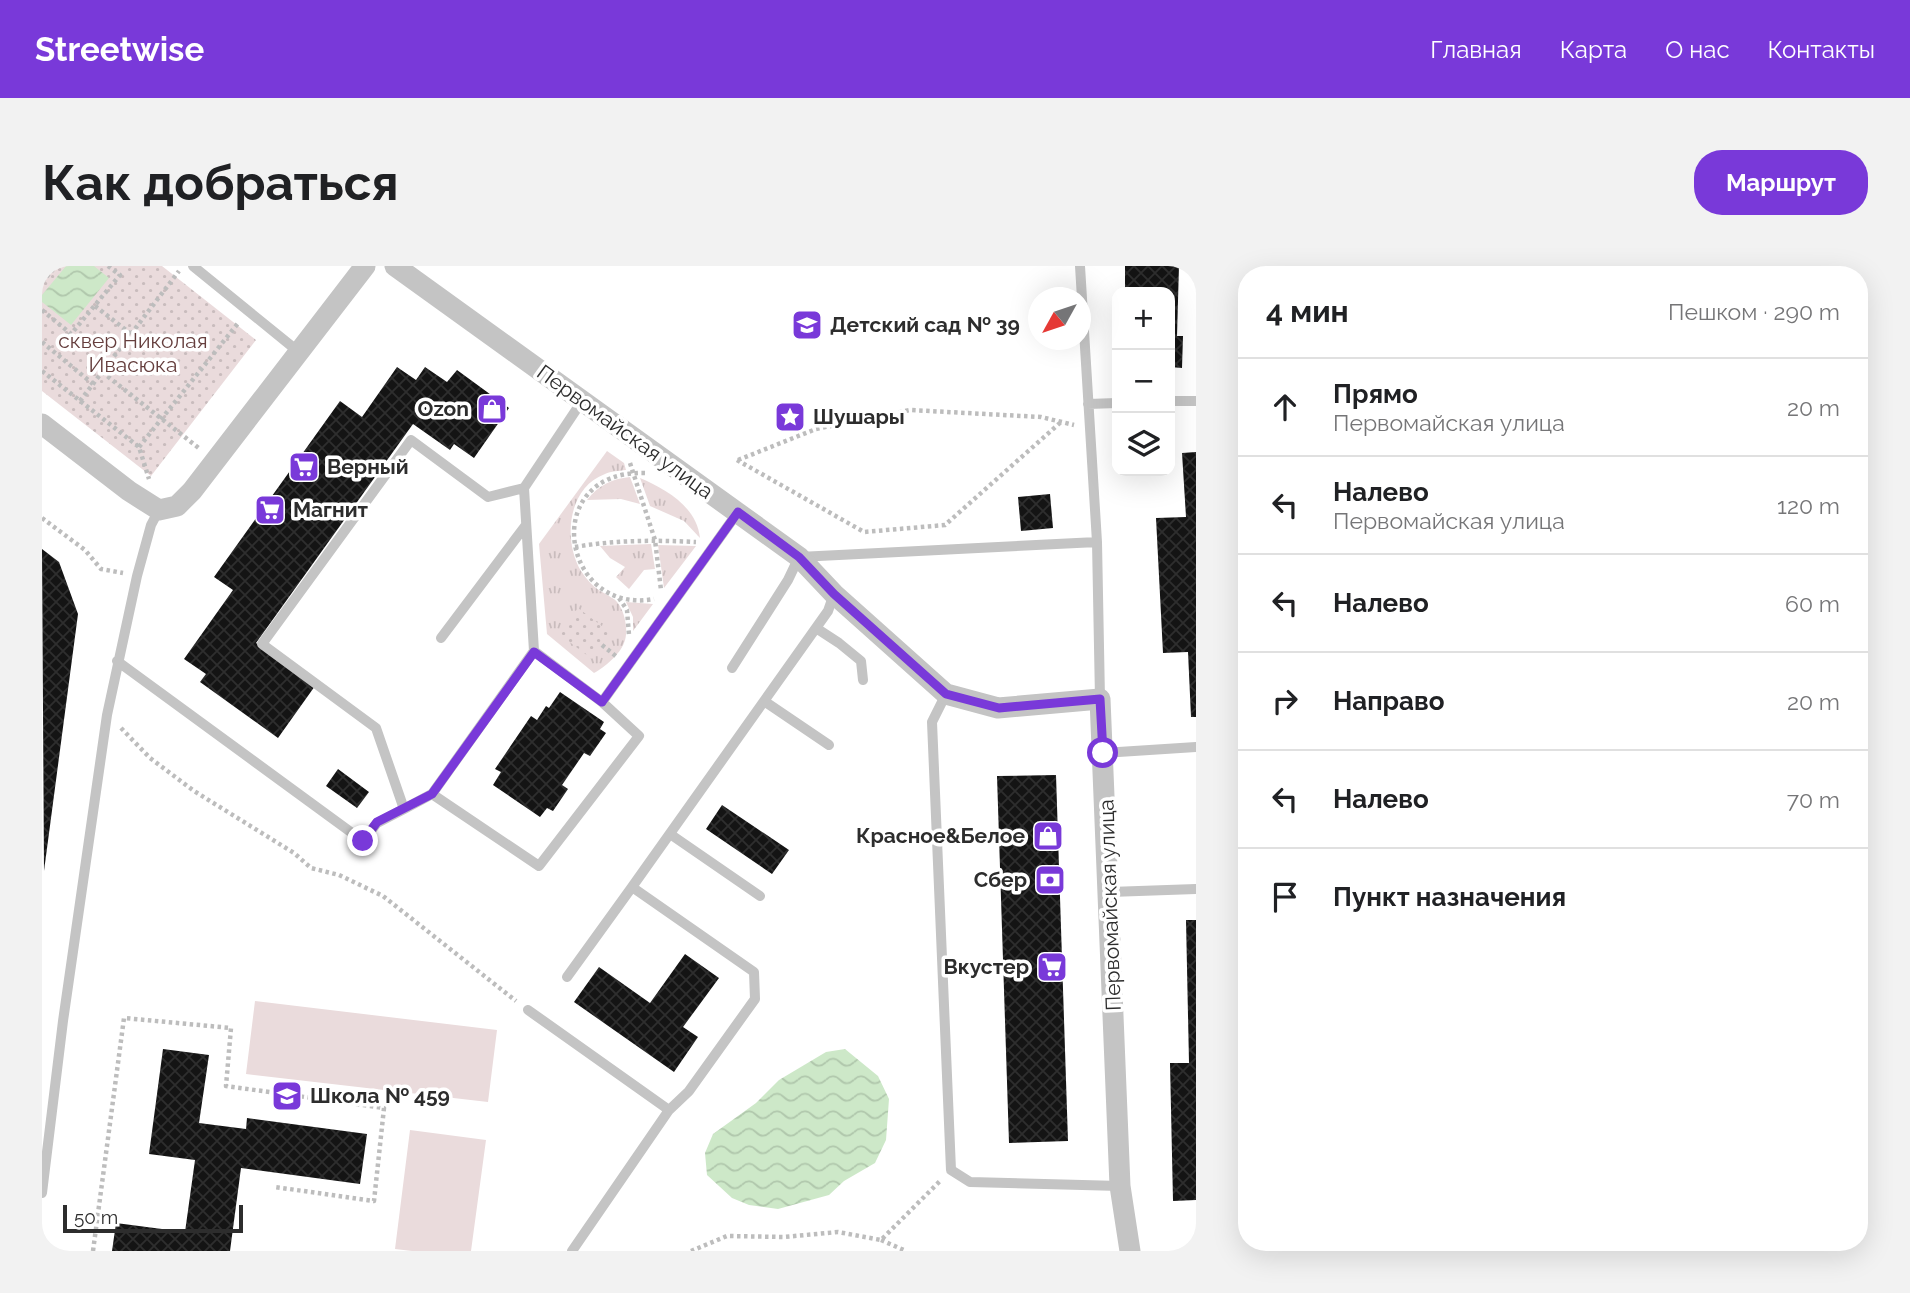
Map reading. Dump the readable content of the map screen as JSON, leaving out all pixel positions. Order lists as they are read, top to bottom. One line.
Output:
{"streets":{"street":["Первомайская улица"]},"parks":["сквер Николая Ивасюка"],"places":{"school or university":["Детский сад № 39","Школа № 459"],"shop":["Ozon","Красное&Белое"],"place":["Шушары"],"supermarket":["Верный","Магнит","Вкустер"],"bank":["Сбер"]},"scale_bar":"50 m","north":"bottom left","page":{"header":"Streetwise","nav":["Главная","Карта","О нас","Контакты"],"buttons":"Маршрут","title":"Как добраться","heading":["4 мин","Пешком · 290 m"],"map_buttons":["+","−"],"list":[["Прямо","Первомайская улица","20 m"],["Налево","Первомайская улица","120 m"],["Налево","60 m"],["Направо","20 m"],["Налево","70 m"],"Пункт назначения"],"scale":"50 m"}}
